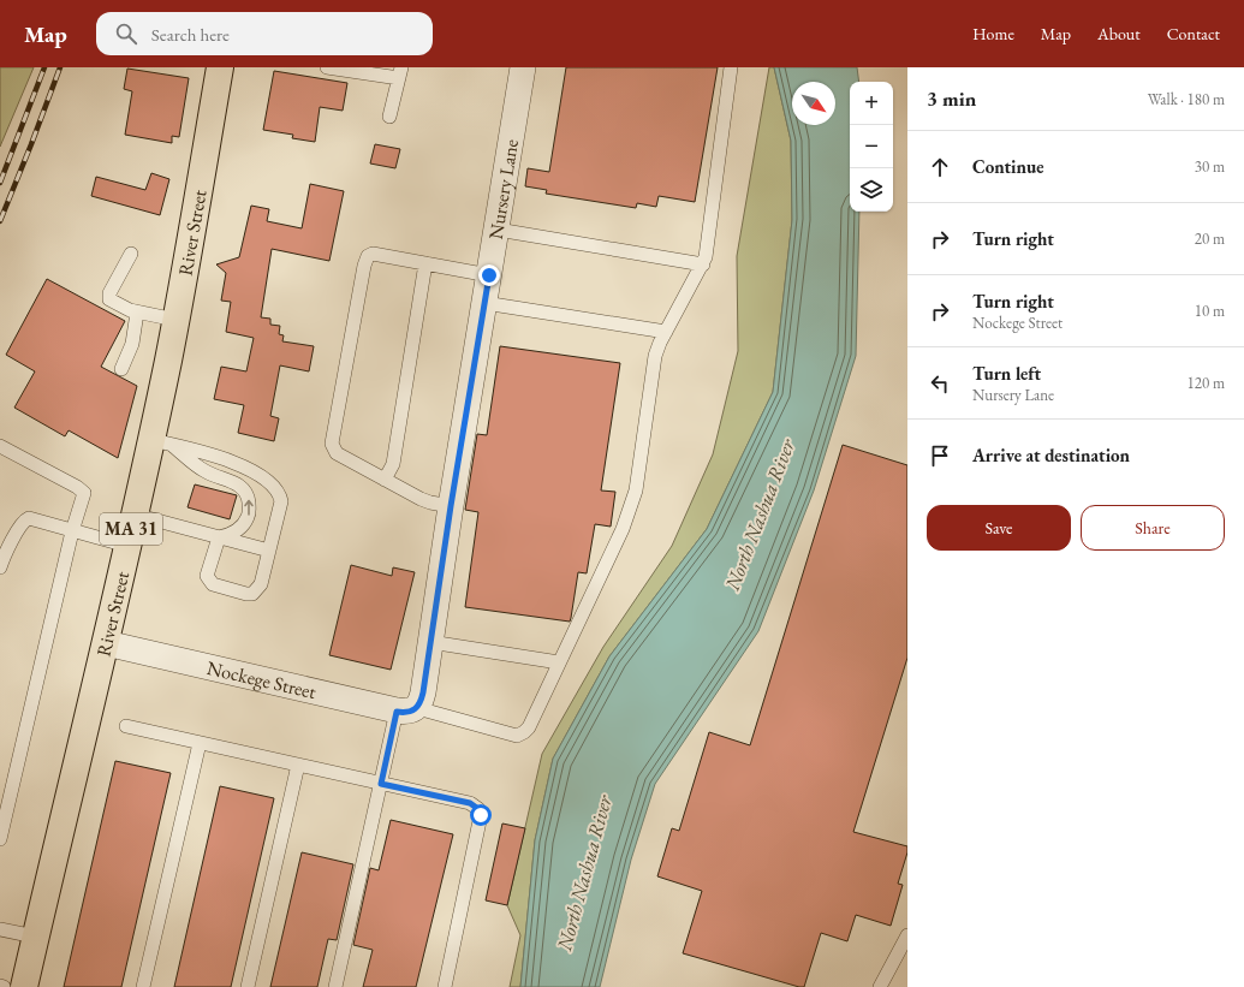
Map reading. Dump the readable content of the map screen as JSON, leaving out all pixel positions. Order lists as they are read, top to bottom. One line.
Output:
{"streets":{"highway":["River Street","MA 31"],"street":["Nursery Lane","Nockege Street"]},"crossings":[["Nursery Lane","Nockege Street"],["River Street","Nockege Street"]],"water":["North Nashua River"],"north":"bottom right","page":{"header":"Map","search":"Search here","nav":["Home","Map","About","Contact"],"heading":["3 min","Walk · 180 m"],"map_buttons":["+","−"],"list":[["Continue","30 m"],["Turn right","20 m"],["Turn right","Nockege Street","10 m"],["Turn left","Nursery Lane","120 m"],"Arrive at destination"],"buttons":["Save","Share"]}}
